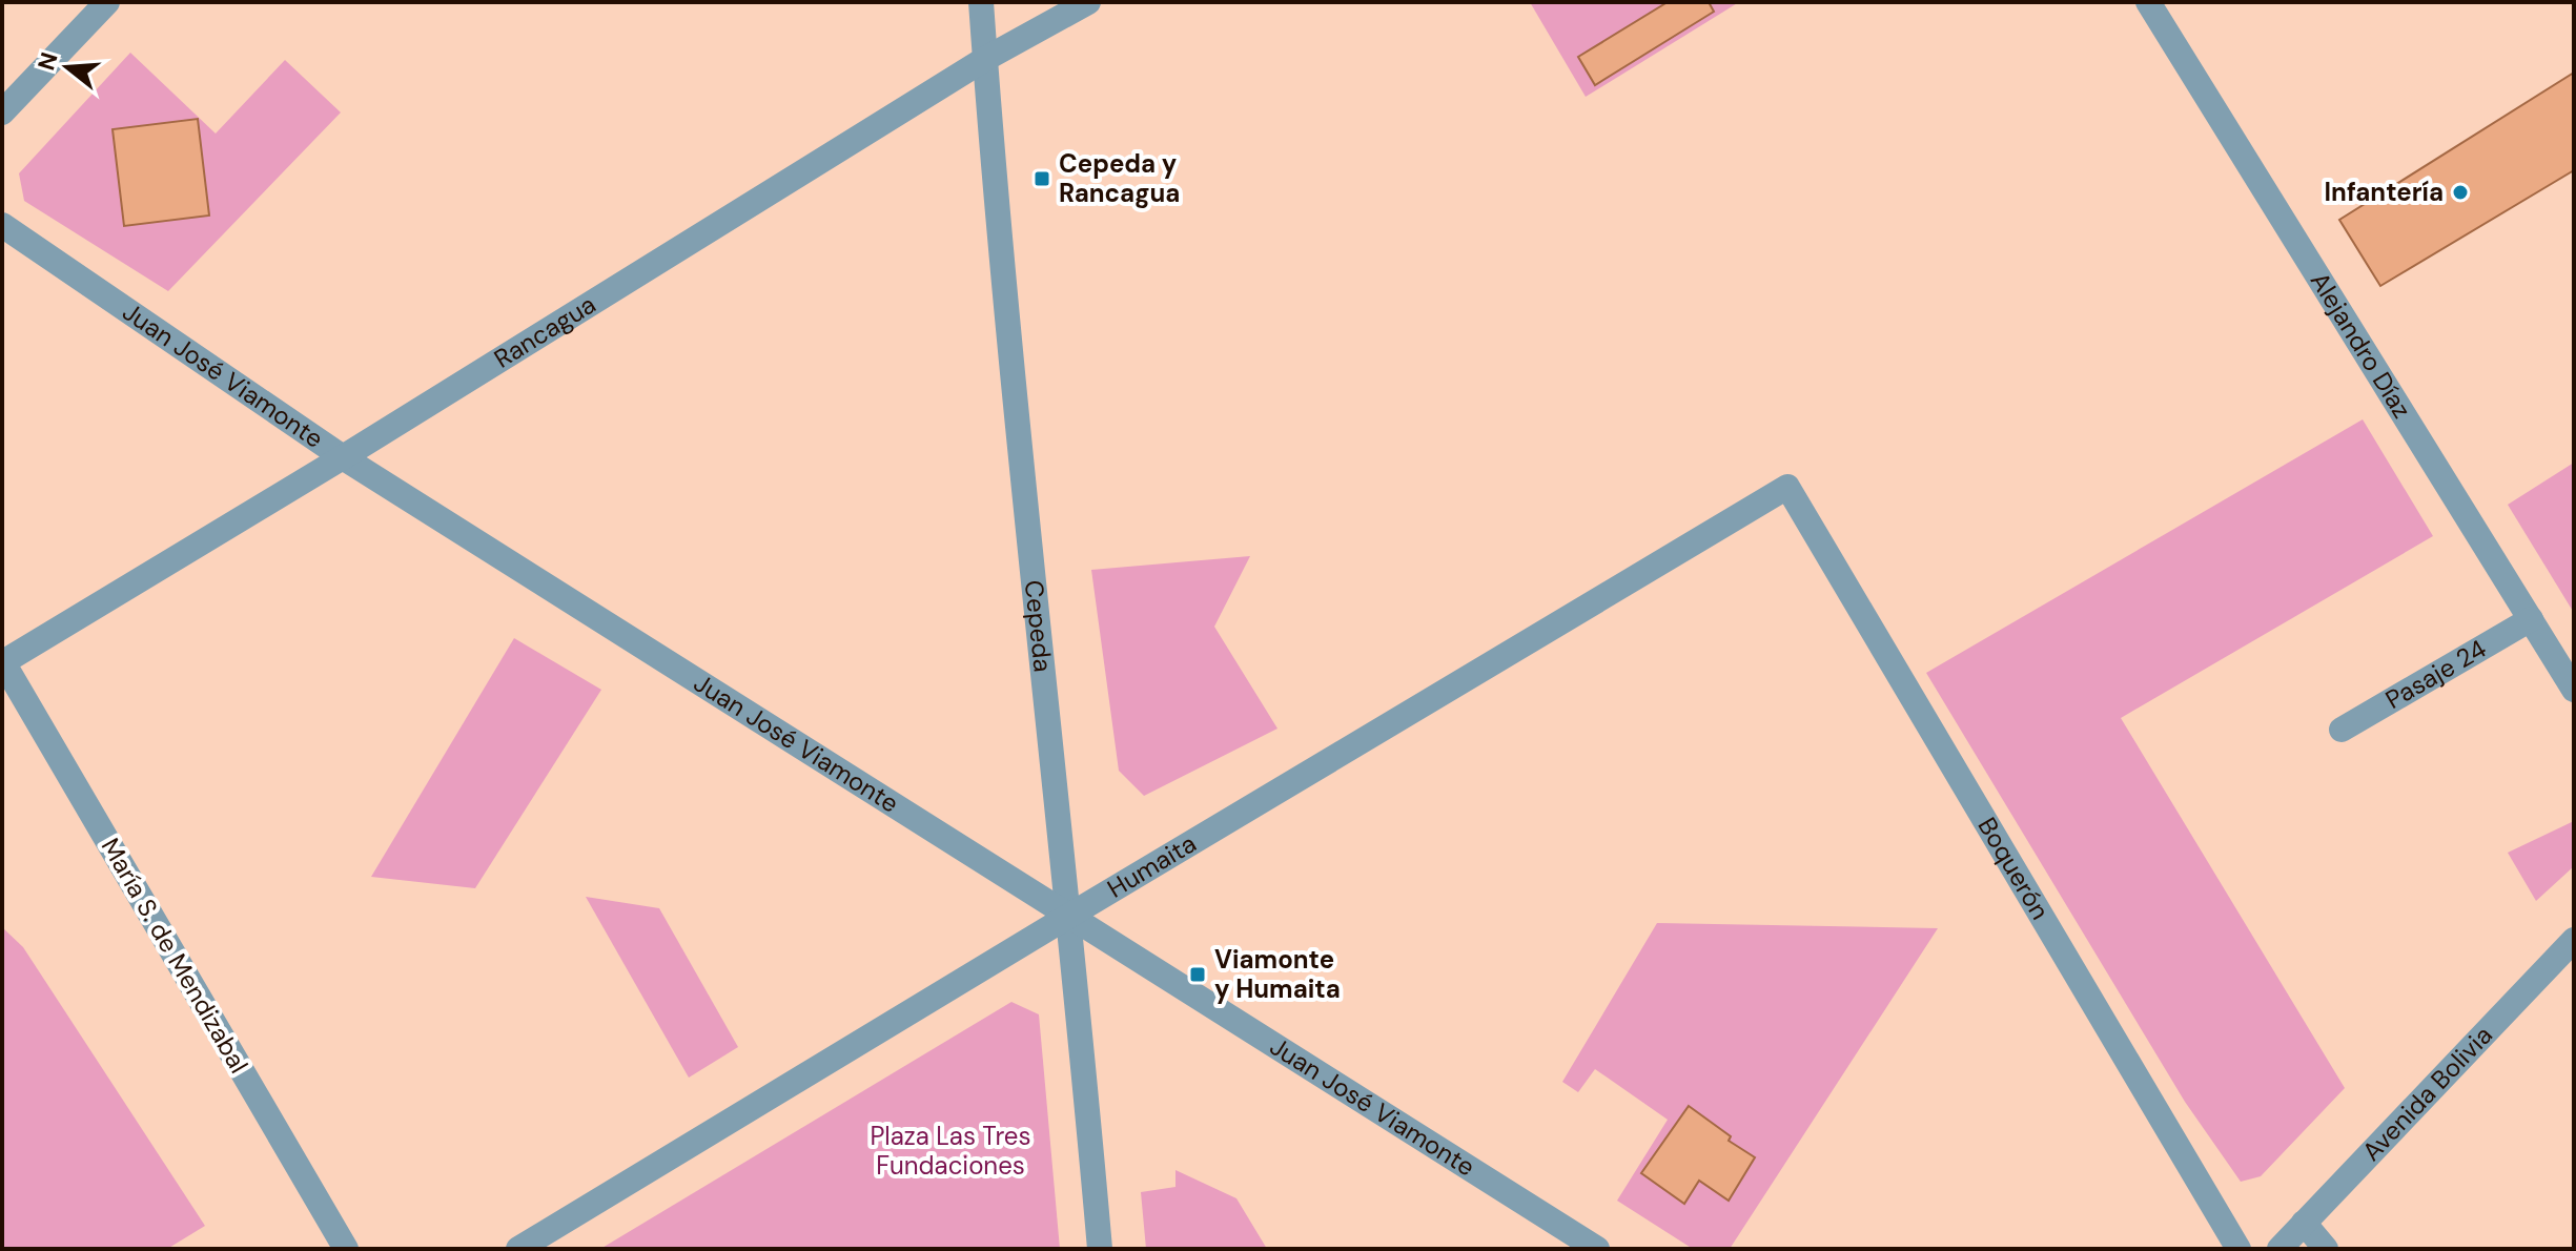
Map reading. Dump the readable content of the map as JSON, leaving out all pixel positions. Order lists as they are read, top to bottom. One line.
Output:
{"streets":{"street":["Rancagua","Alejandro Díaz","Juan José Viamonte","Cepeda","Pasaje 24","Humaita","Boquerón","María S. de Mendizabal","Avenida Bolivia"]},"crossings":[["Rancagua","Juan José Viamonte"],["Rancagua","Cepeda"],["Rancagua","María S. de Mendizabal"],["Alejandro Díaz","Pasaje 24"],["Juan José Viamonte","Cepeda"],["Juan José Viamonte","Humaita"],["Cepeda","Humaita"],["Humaita","Boquerón"]],"parks":["Plaza Las Tres Fundaciones"],"places":{"transit":["Cepeda y Rancagua","Viamonte y Humaita"],"other":["Infantería"]},"north":"left"}
